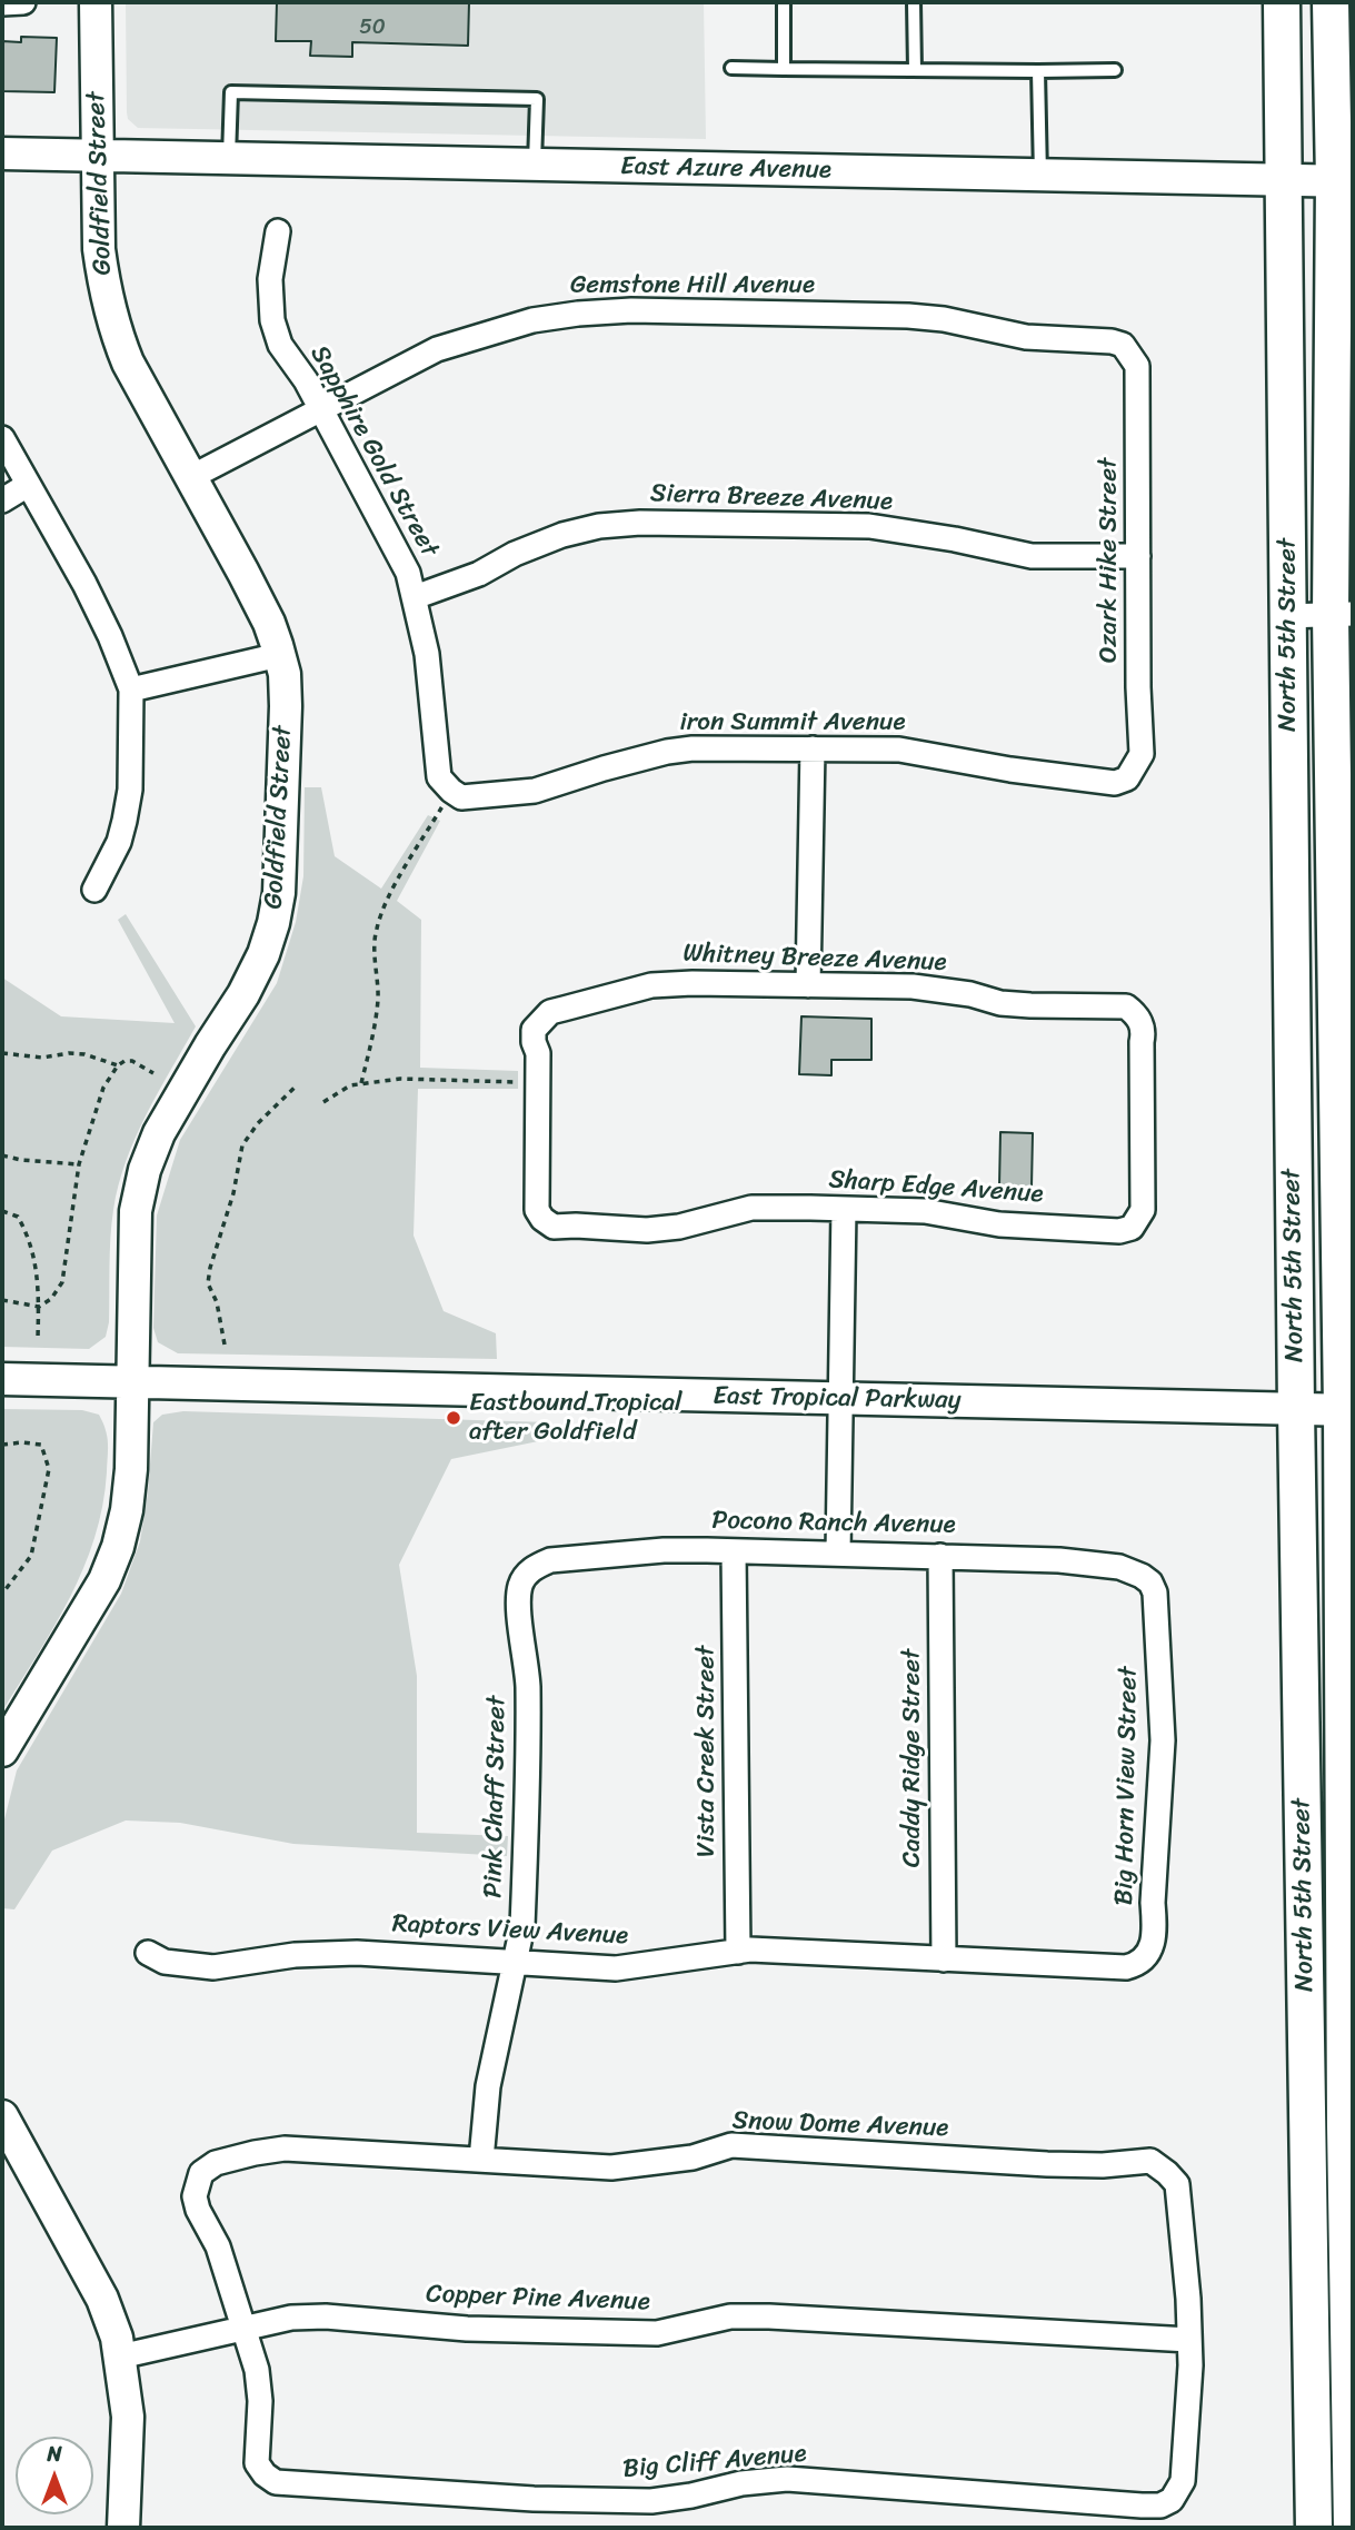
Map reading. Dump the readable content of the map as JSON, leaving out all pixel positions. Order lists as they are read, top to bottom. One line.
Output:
{"streets":{"main road":["North 5th Street"],"street":["East Azure Avenue","Goldfield Street","Gemstone Hill Avenue","Sapphire Gold Street","Sierra Breeze Avenue","Ozark Hike Street","iron Summit Avenue","Whitney Breeze Avenue","Sharp Edge Avenue","East Tropical Parkway","Pocono Ranch Avenue","Vista Creek Street","Caddy Ridge Street","Big Horn View Street","Pink Chaff Street","Raptors View Avenue","Snow Dome Avenue","Copper Pine Avenue","Big Cliff Avenue"]},"crossings":[["East Azure Avenue","Goldfield Street"],["East Azure Avenue","North 5th Street"],["Goldfield Street","Gemstone Hill Avenue"],["Goldfield Street","East Tropical Parkway"],["Gemstone Hill Avenue","Sapphire Gold Street"],["Gemstone Hill Avenue","Ozark Hike Street"],["Sapphire Gold Street","Sierra Breeze Avenue"],["Sapphire Gold Street","iron Summit Avenue"],["Sierra Breeze Avenue","Ozark Hike Street"],["Ozark Hike Street","iron Summit Avenue"],["North 5th Street","East Tropical Parkway"],["Whitney Breeze Avenue","Sharp Edge Avenue"],["Pocono Ranch Avenue","Vista Creek Street"],["Pocono Ranch Avenue","Caddy Ridge Street"],["Pocono Ranch Avenue","Big Horn View Street"],["Pocono Ranch Avenue","Pink Chaff Street"],["Vista Creek Street","Raptors View Avenue"],["Caddy Ridge Street","Raptors View Avenue"],["Big Horn View Street","Raptors View Avenue"],["Pink Chaff Street","Raptors View Avenue"],["Pink Chaff Street","Snow Dome Avenue"],["Snow Dome Avenue","Copper Pine Avenue"],["Snow Dome Avenue","Big Cliff Avenue"],["Copper Pine Avenue","Big Cliff Avenue"]],"places":["Eastbound Tropical after Goldfield"],"house_numbers":["50"],"north":"top"}
